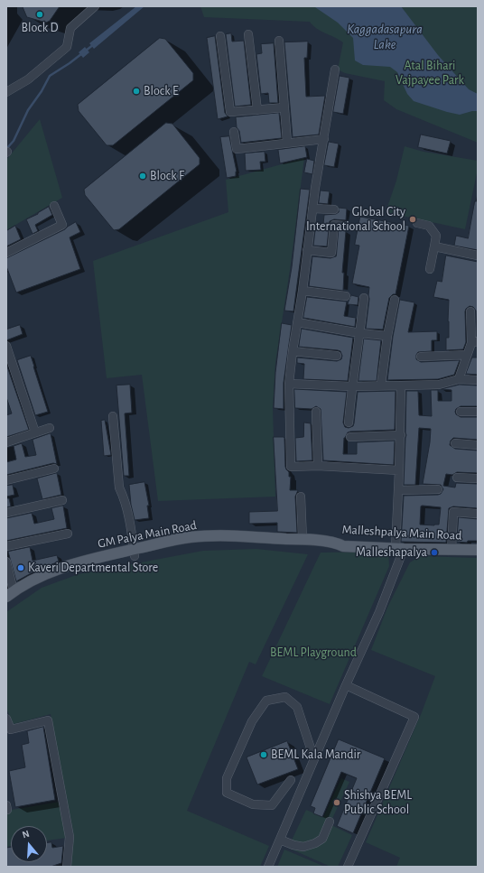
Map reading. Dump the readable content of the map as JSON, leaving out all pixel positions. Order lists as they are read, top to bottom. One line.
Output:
{"streets":{"main road":["Malleshpalya Main Road","GM Palya Main Road"]},"crossings":[["Malleshpalya Main Road","GM Palya Main Road"]],"water":["Kaggadasapura Lake"],"parks":["Atal Bihari Vajpayee Park","BEML Playground"],"places":["Block D","Block E","Block F","Global City International School","Malleshapalya","Kaveri Departmental Store","BEML Kala Mandir","Shishya BEML Public School"],"north":"top"}
